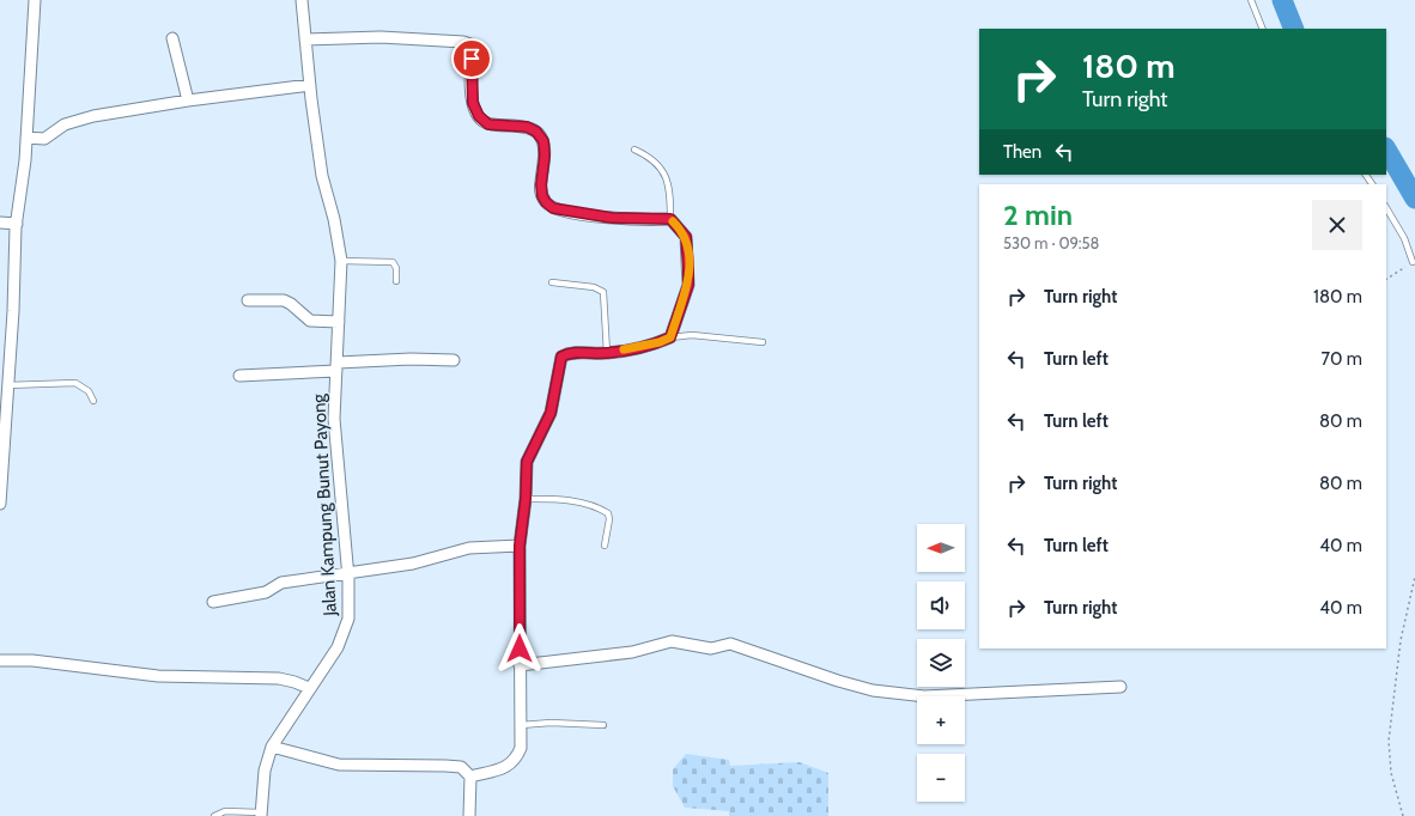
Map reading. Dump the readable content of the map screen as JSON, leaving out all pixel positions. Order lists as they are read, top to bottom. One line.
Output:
{"streets":{"street":["Jalan Kampung Bunut Payong"]},"north":"left","page":{"turn":["180 m","Turn right"],"then":"Then","heading":["2 min","530 m · 09:58"],"list":[{"name":"Turn right","value":"180 m"},{"name":"Turn left","value":"70 m"},{"name":"Turn left","value":"80 m"},{"name":"Turn right","value":"80 m"},{"name":"Turn left","value":"40 m"},{"name":"Turn right","value":"40 m"}],"map_buttons":["+","−"]}}
